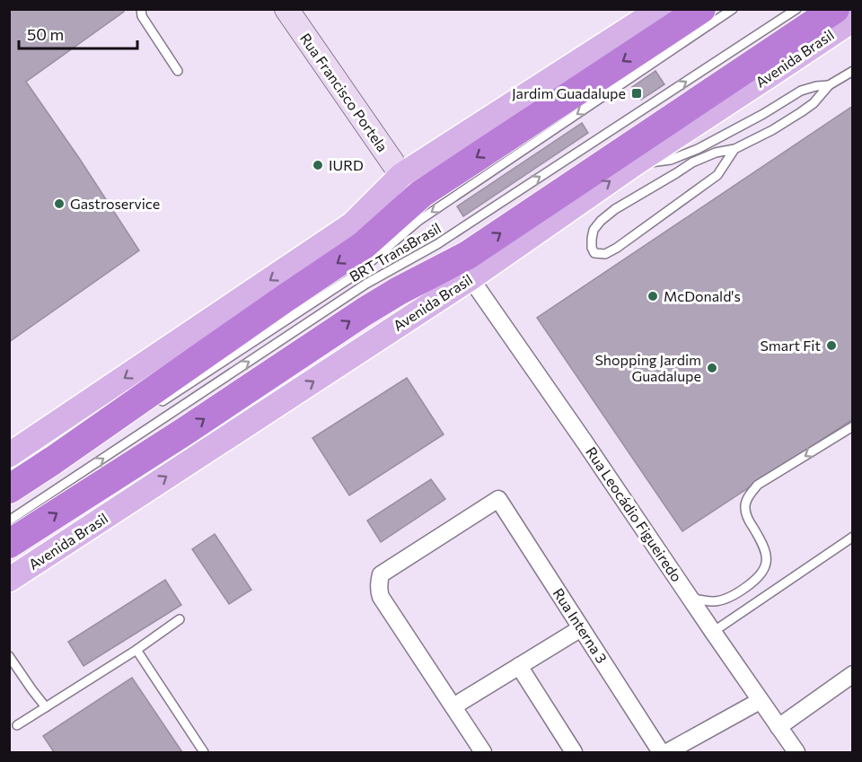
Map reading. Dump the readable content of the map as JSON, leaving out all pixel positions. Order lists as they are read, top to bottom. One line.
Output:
{"streets":{"highway":["Avenida Brasil"],"street":["Rua Francisco Portela","Rua Leocádio Figueiredo","Rua Interna 3"],"lane":["BRT TransBrasil"]},"crossings":[["Avenida Brasil","Rua Leocádio Figueiredo"]],"places":{"transit":["Jardim Guadalupe"],"other":["IURD","Gastroservice","McDonald's","Smart Fit","Shopping Jardim Guadalupe"]},"scale_bar":"50 m"}
